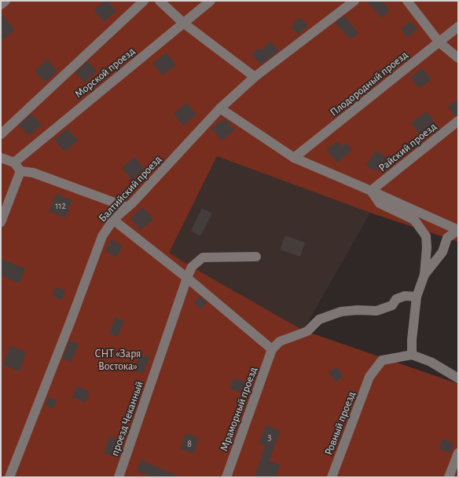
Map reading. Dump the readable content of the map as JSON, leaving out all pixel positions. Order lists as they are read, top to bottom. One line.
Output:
{"streets":{"lane":["Морской проезд","Плодородный проезд","Райский проезд","Балтийский проезд","Мраморный проезд","проезд Чеканный","Ровный проезд"]},"parks":["СНТ «Заря Востока»"],"house_numbers":["112","3","8"]}
